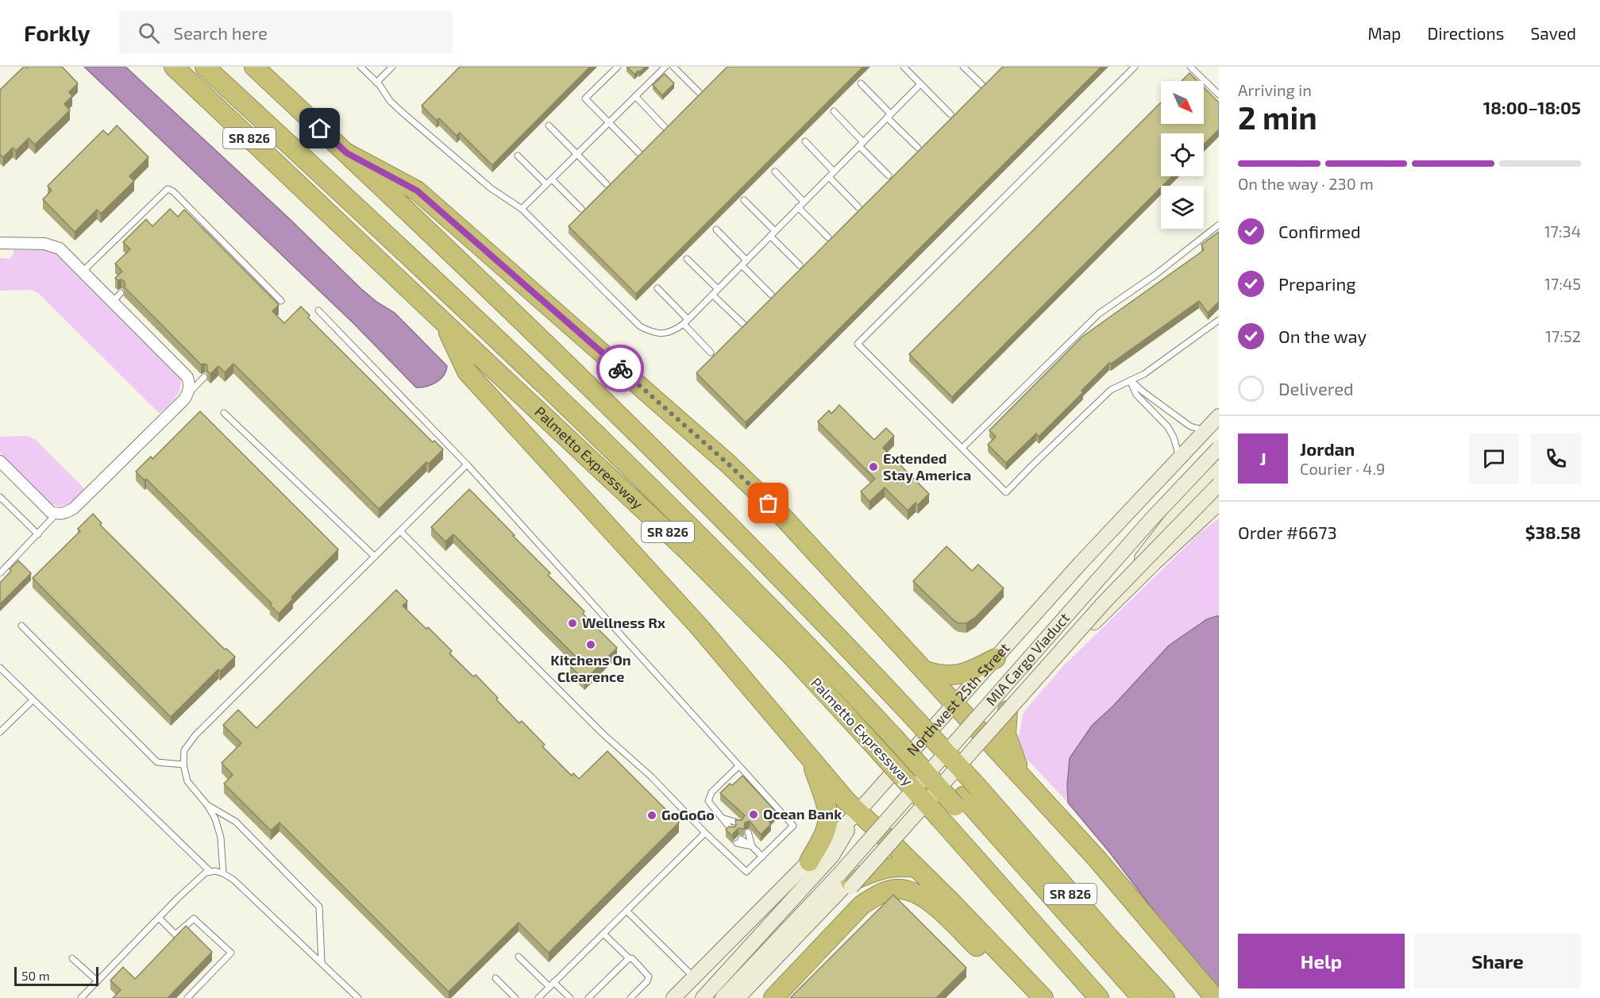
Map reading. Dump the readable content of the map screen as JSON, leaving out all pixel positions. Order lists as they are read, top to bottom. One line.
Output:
{"streets":{"highway":["SR 826","Palmetto Expressway"],"main road":["MIA Cargo Viaduct","Northwest 25th Street"]},"places":["Extended Stay America","Wellness Rx","Kitchens On Clearence","Ocean Bank","GoGoGo"],"scale_bar":"50 m","north":"bottom right","page":{"header":"Forkly","search":"Search here","nav":["Map","Directions","Saved"],"heading":["2 min","Arriving in","18:00–18:05"],"panel":["Jordan","Courier · 4.9","Order #6673","$38.58"],"bar":"On the way · 230 m","list":[["Confirmed","17:34"],["Preparing","17:45"],["On the way","17:52"],"Delivered"],"round":"J","buttons":["Help","Share"],"scale":"50 m"}}
